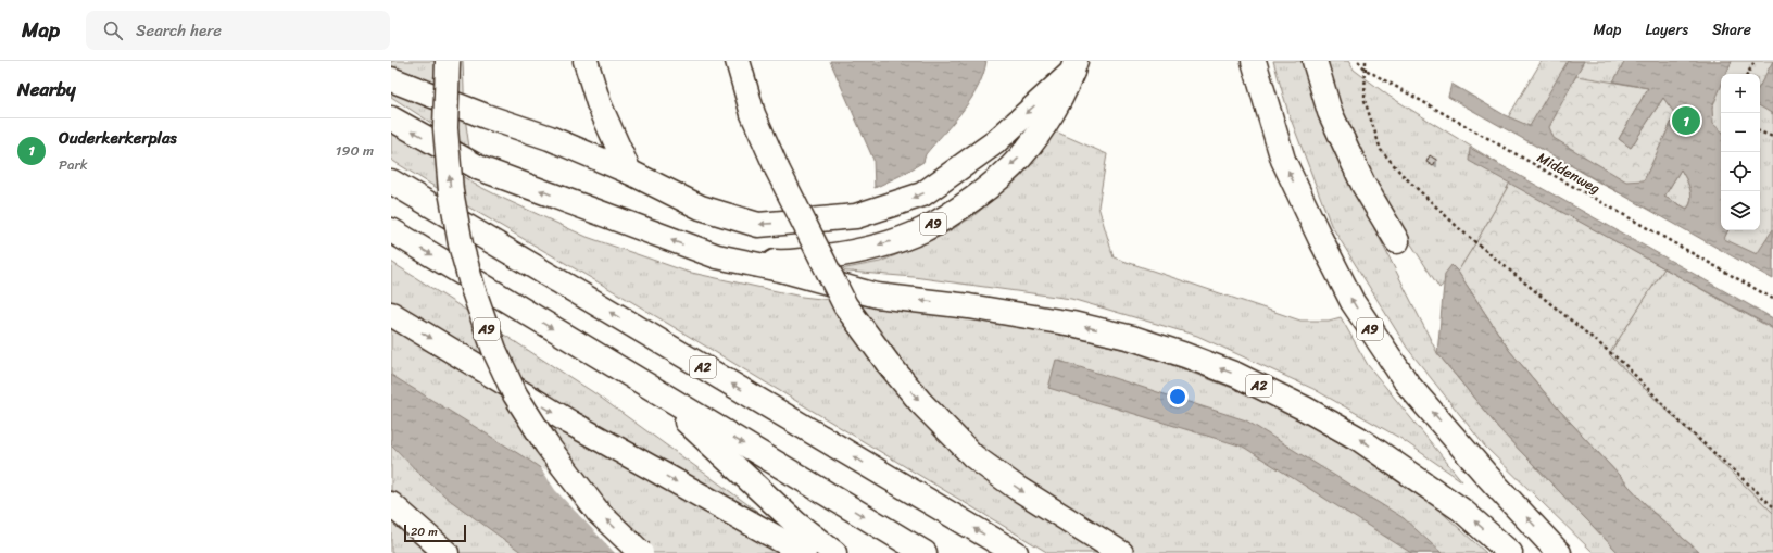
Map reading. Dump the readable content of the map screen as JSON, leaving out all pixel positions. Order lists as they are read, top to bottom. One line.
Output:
{"streets":{"main road":["A9","A2"],"path":["Middenweg"]},"crossings":[["A9","A2"]],"scale_bar":"20 m","page":{"header":"Map","search":"Search here","nav":["Map","Layers","Share"],"heading":"Nearby","map_buttons":["+","−"],"pins":"1","list":[{"mark":"1","name":"Ouderkerkerplas","note":"Park","value":"190 m"}],"scale":"20 m"}}
